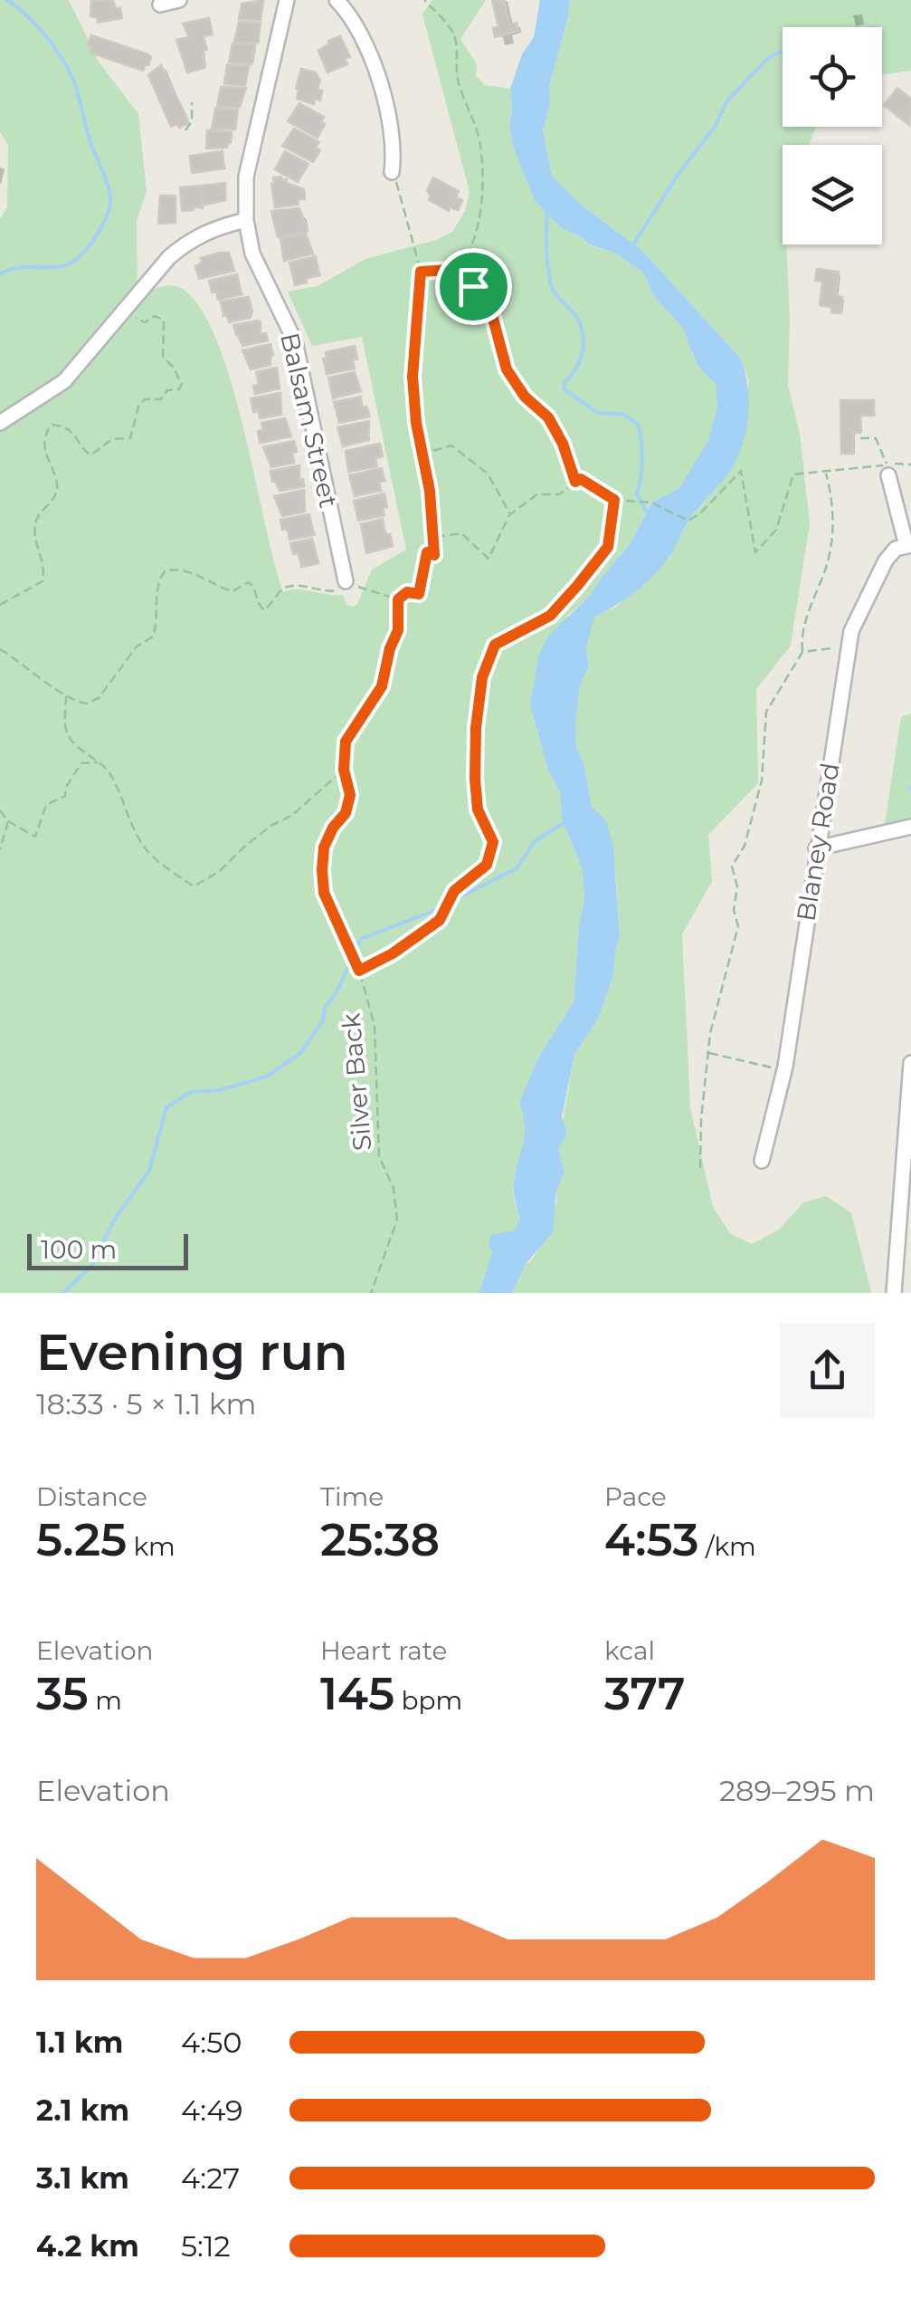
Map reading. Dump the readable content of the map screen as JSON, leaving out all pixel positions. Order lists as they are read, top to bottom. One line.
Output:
{"streets":{"street":["Balsam Street","Blaney Road"],"path":["Silver Back"]},"scale_bar":"100 m","page":{"scale":"100 m","heading":["Evening run","18:33 · 5 × 1.1 km"],"stats":[["Distance","5.25 km"],["Time","25:38"],["Pace","4:53 /km"],["Elevation","35 m"],["Heart rate","145 bpm"],["kcal","377"]],"chart":["Elevation","289–295 m"],"list":[{"name":"1.1 km","note":"4:50"},{"name":"2.1 km","note":"4:49"},{"name":"3.1 km","note":"4:27"},{"name":"4.2 km","note":"5:12"}]}}
